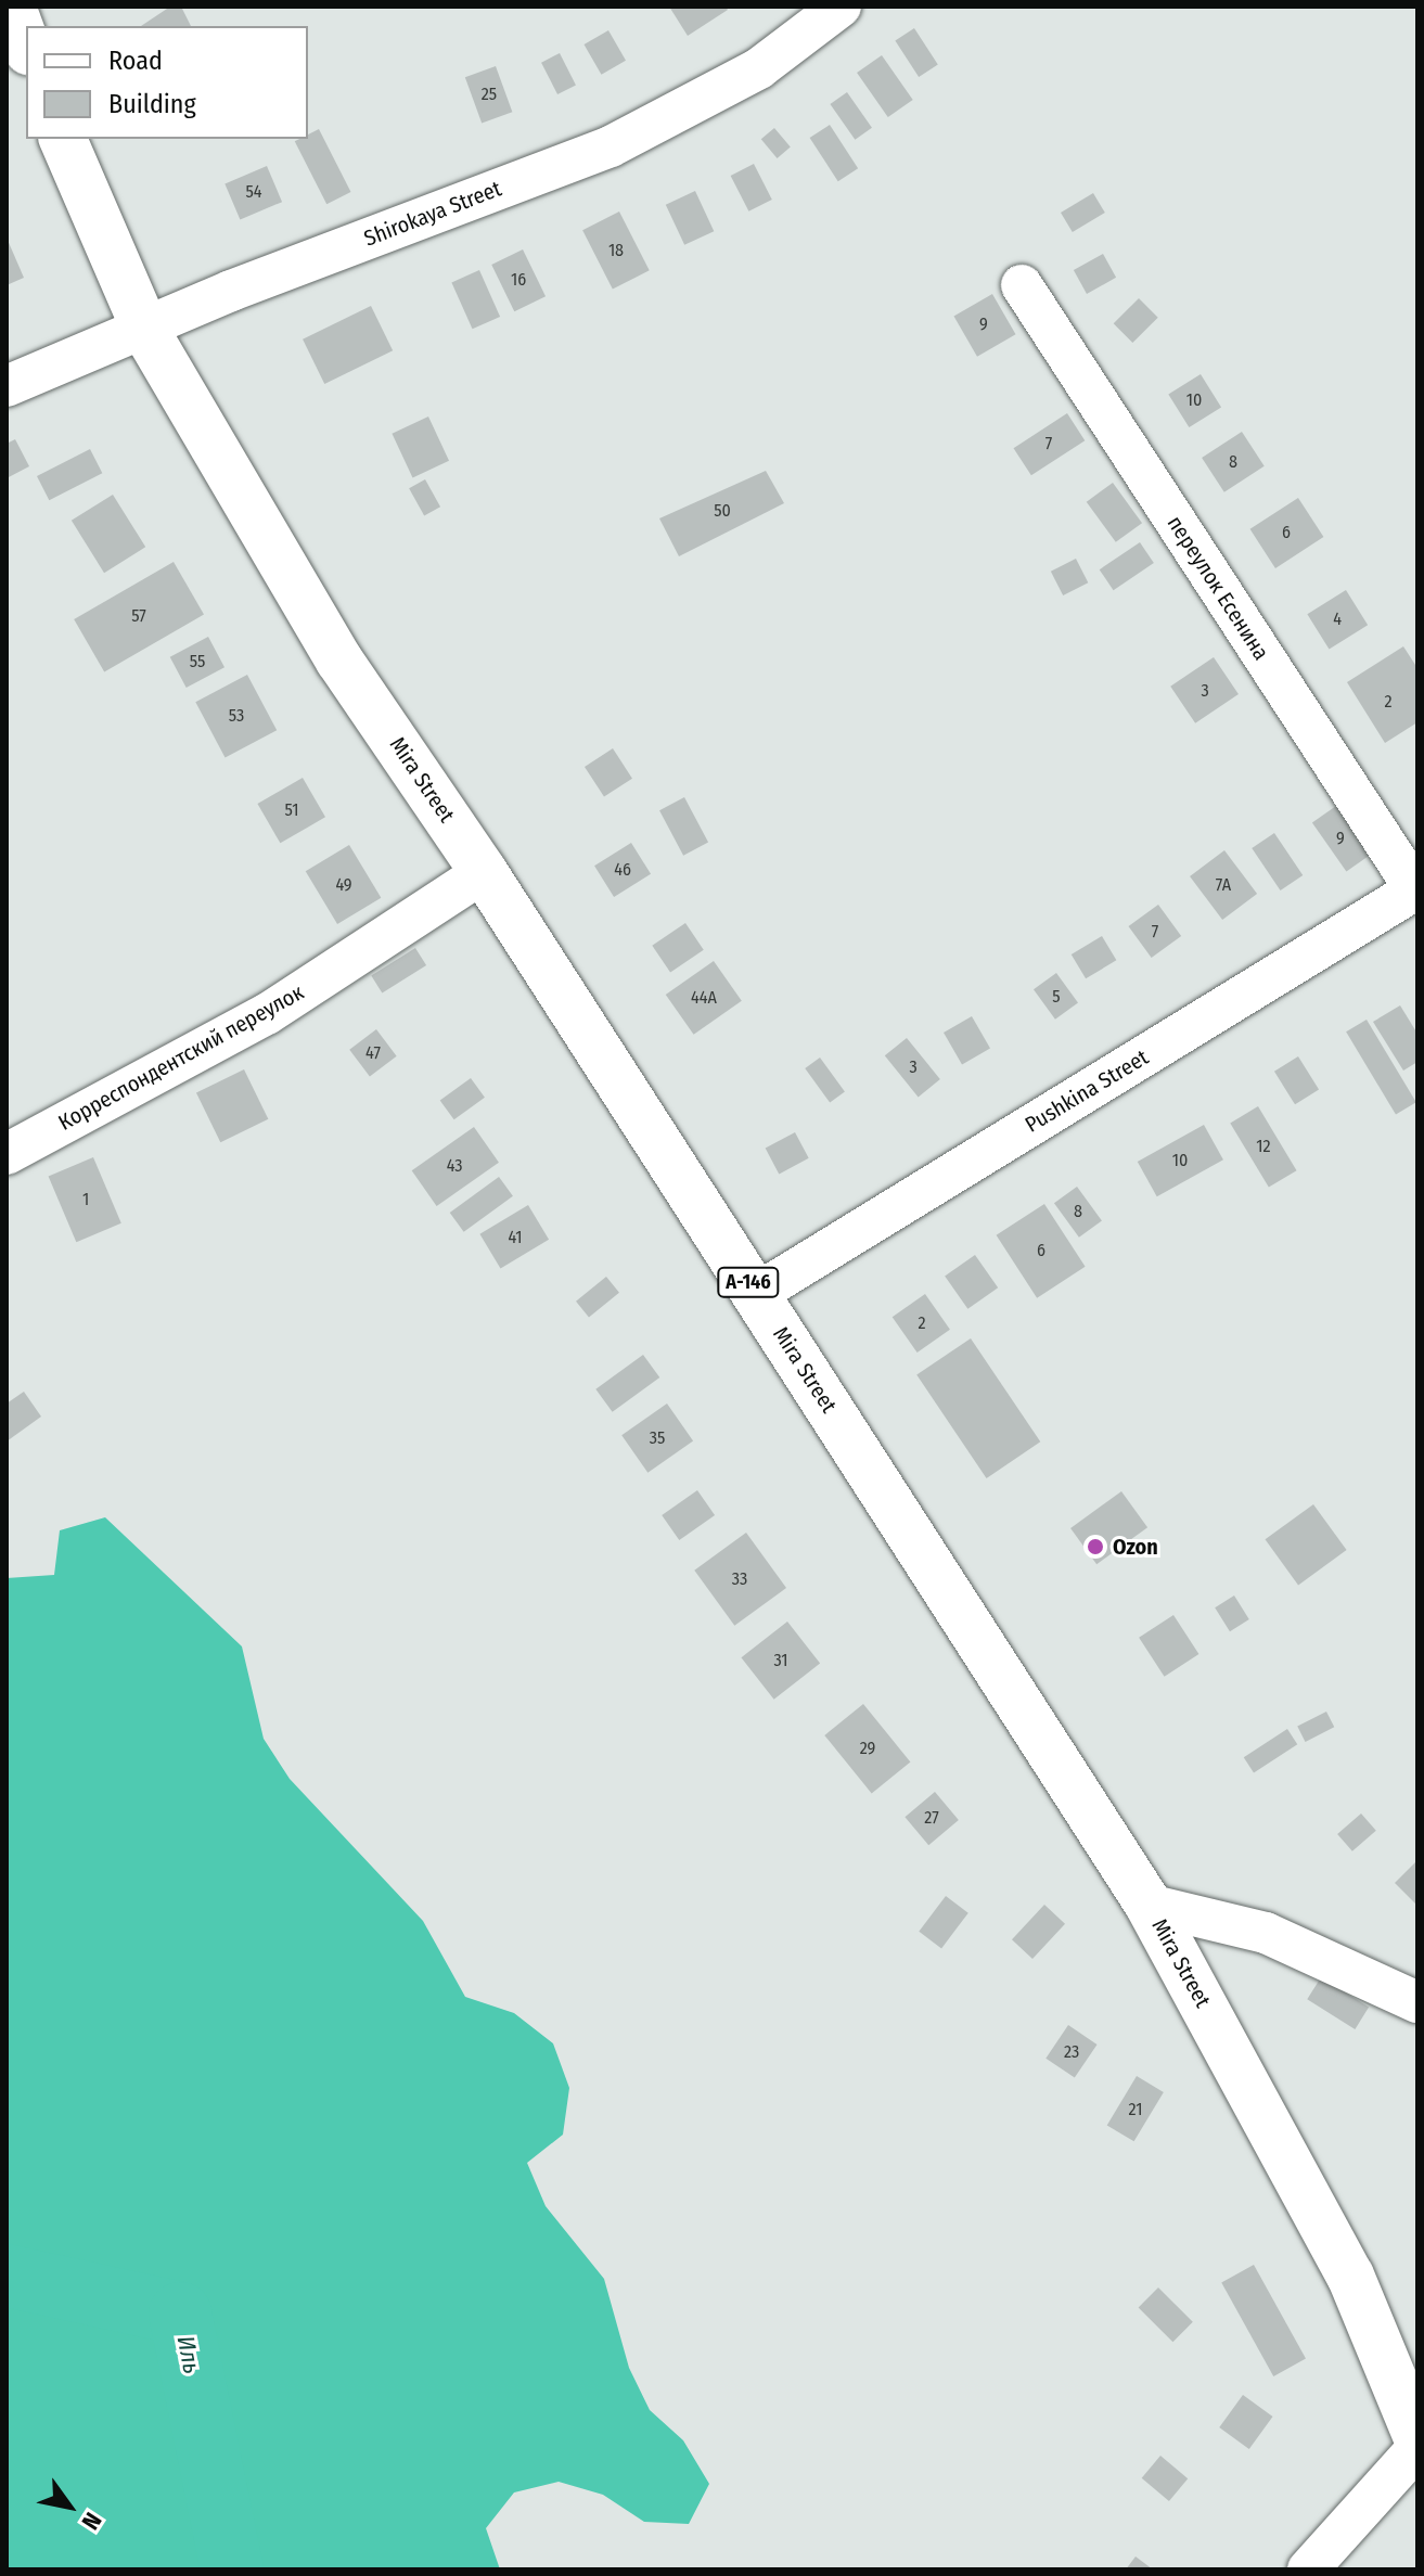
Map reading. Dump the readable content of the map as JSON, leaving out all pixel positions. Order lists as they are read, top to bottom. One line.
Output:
{"streets":{"highway":["Mira Street","А-146"],"street":["Shirokaya Street","переулок Есенина","Корреспондентский переулок","Pushkina Street"]},"crossings":[["Shirokaya Street","Mira Street"],["переулок Есенина","Pushkina Street"],["Mira Street","Корреспондентский переулок"],["Mira Street","Pushkina Street"]],"water":["Иль"],"places":["Ozon"],"house_numbers":["25","54","18","16","9","10","7","8","50","6","57","4","55","3","2","53","51","9","46","49","7А","7","5","44А","47","3","12","10","43","1","8","41","6","2","35","33","31","29","27","23","21"],"legend":["Road","Building"],"north":"bottom right"}
